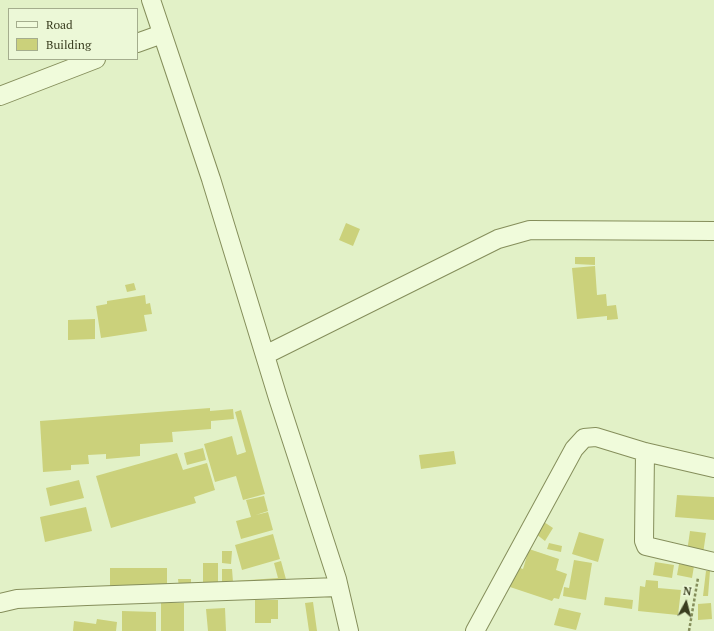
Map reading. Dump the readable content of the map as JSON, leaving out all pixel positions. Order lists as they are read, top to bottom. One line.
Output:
{"legend":["Road","Building"],"north":"top"}
